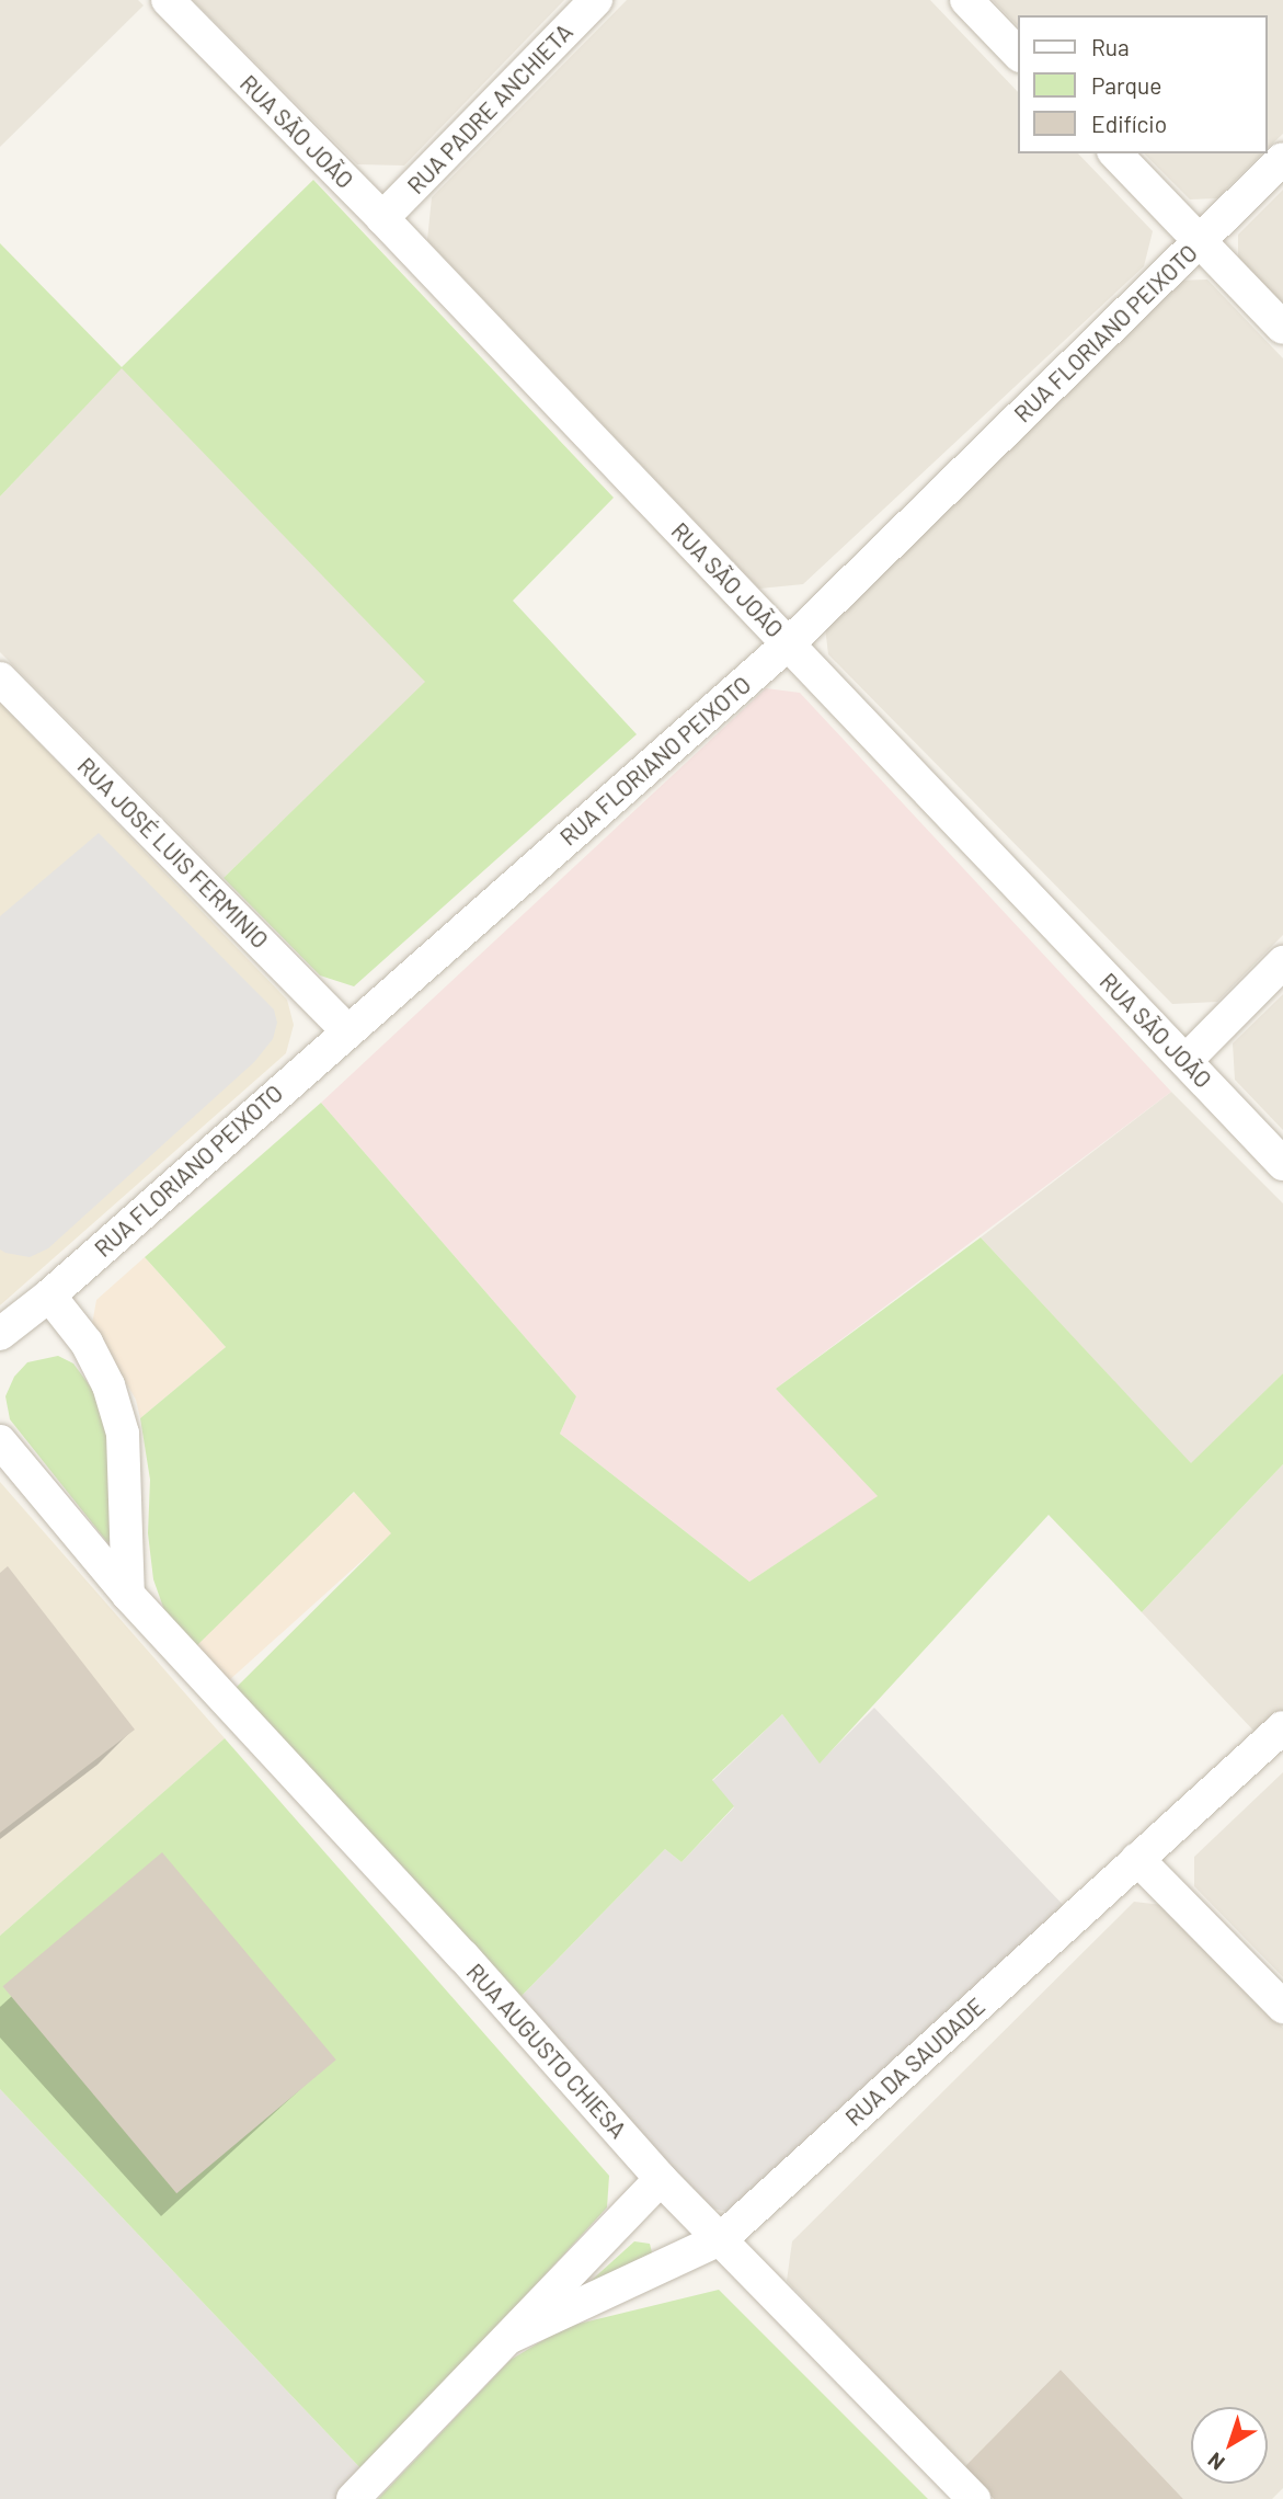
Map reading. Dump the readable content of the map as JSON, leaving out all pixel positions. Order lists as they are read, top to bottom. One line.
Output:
{"streets":{"street":["RUA PADRE ANCHIETA","RUA SÃO JOÃO","RUA FLORIANO PEIXOTO","RUA JOSÉ LUIS FERMINIO","RUA AUGUSTO CHIESA","RUA DA SAUDADE"]},"crossings":[["RUA PADRE ANCHIETA","RUA SÃO JOÃO"],["RUA SÃO JOÃO","RUA FLORIANO PEIXOTO"],["RUA FLORIANO PEIXOTO","RUA JOSÉ LUIS FERMINIO"],["RUA AUGUSTO CHIESA","RUA DA SAUDADE"]],"legend":["Rua","Parque","Edifício"],"north":"bottom left"}
